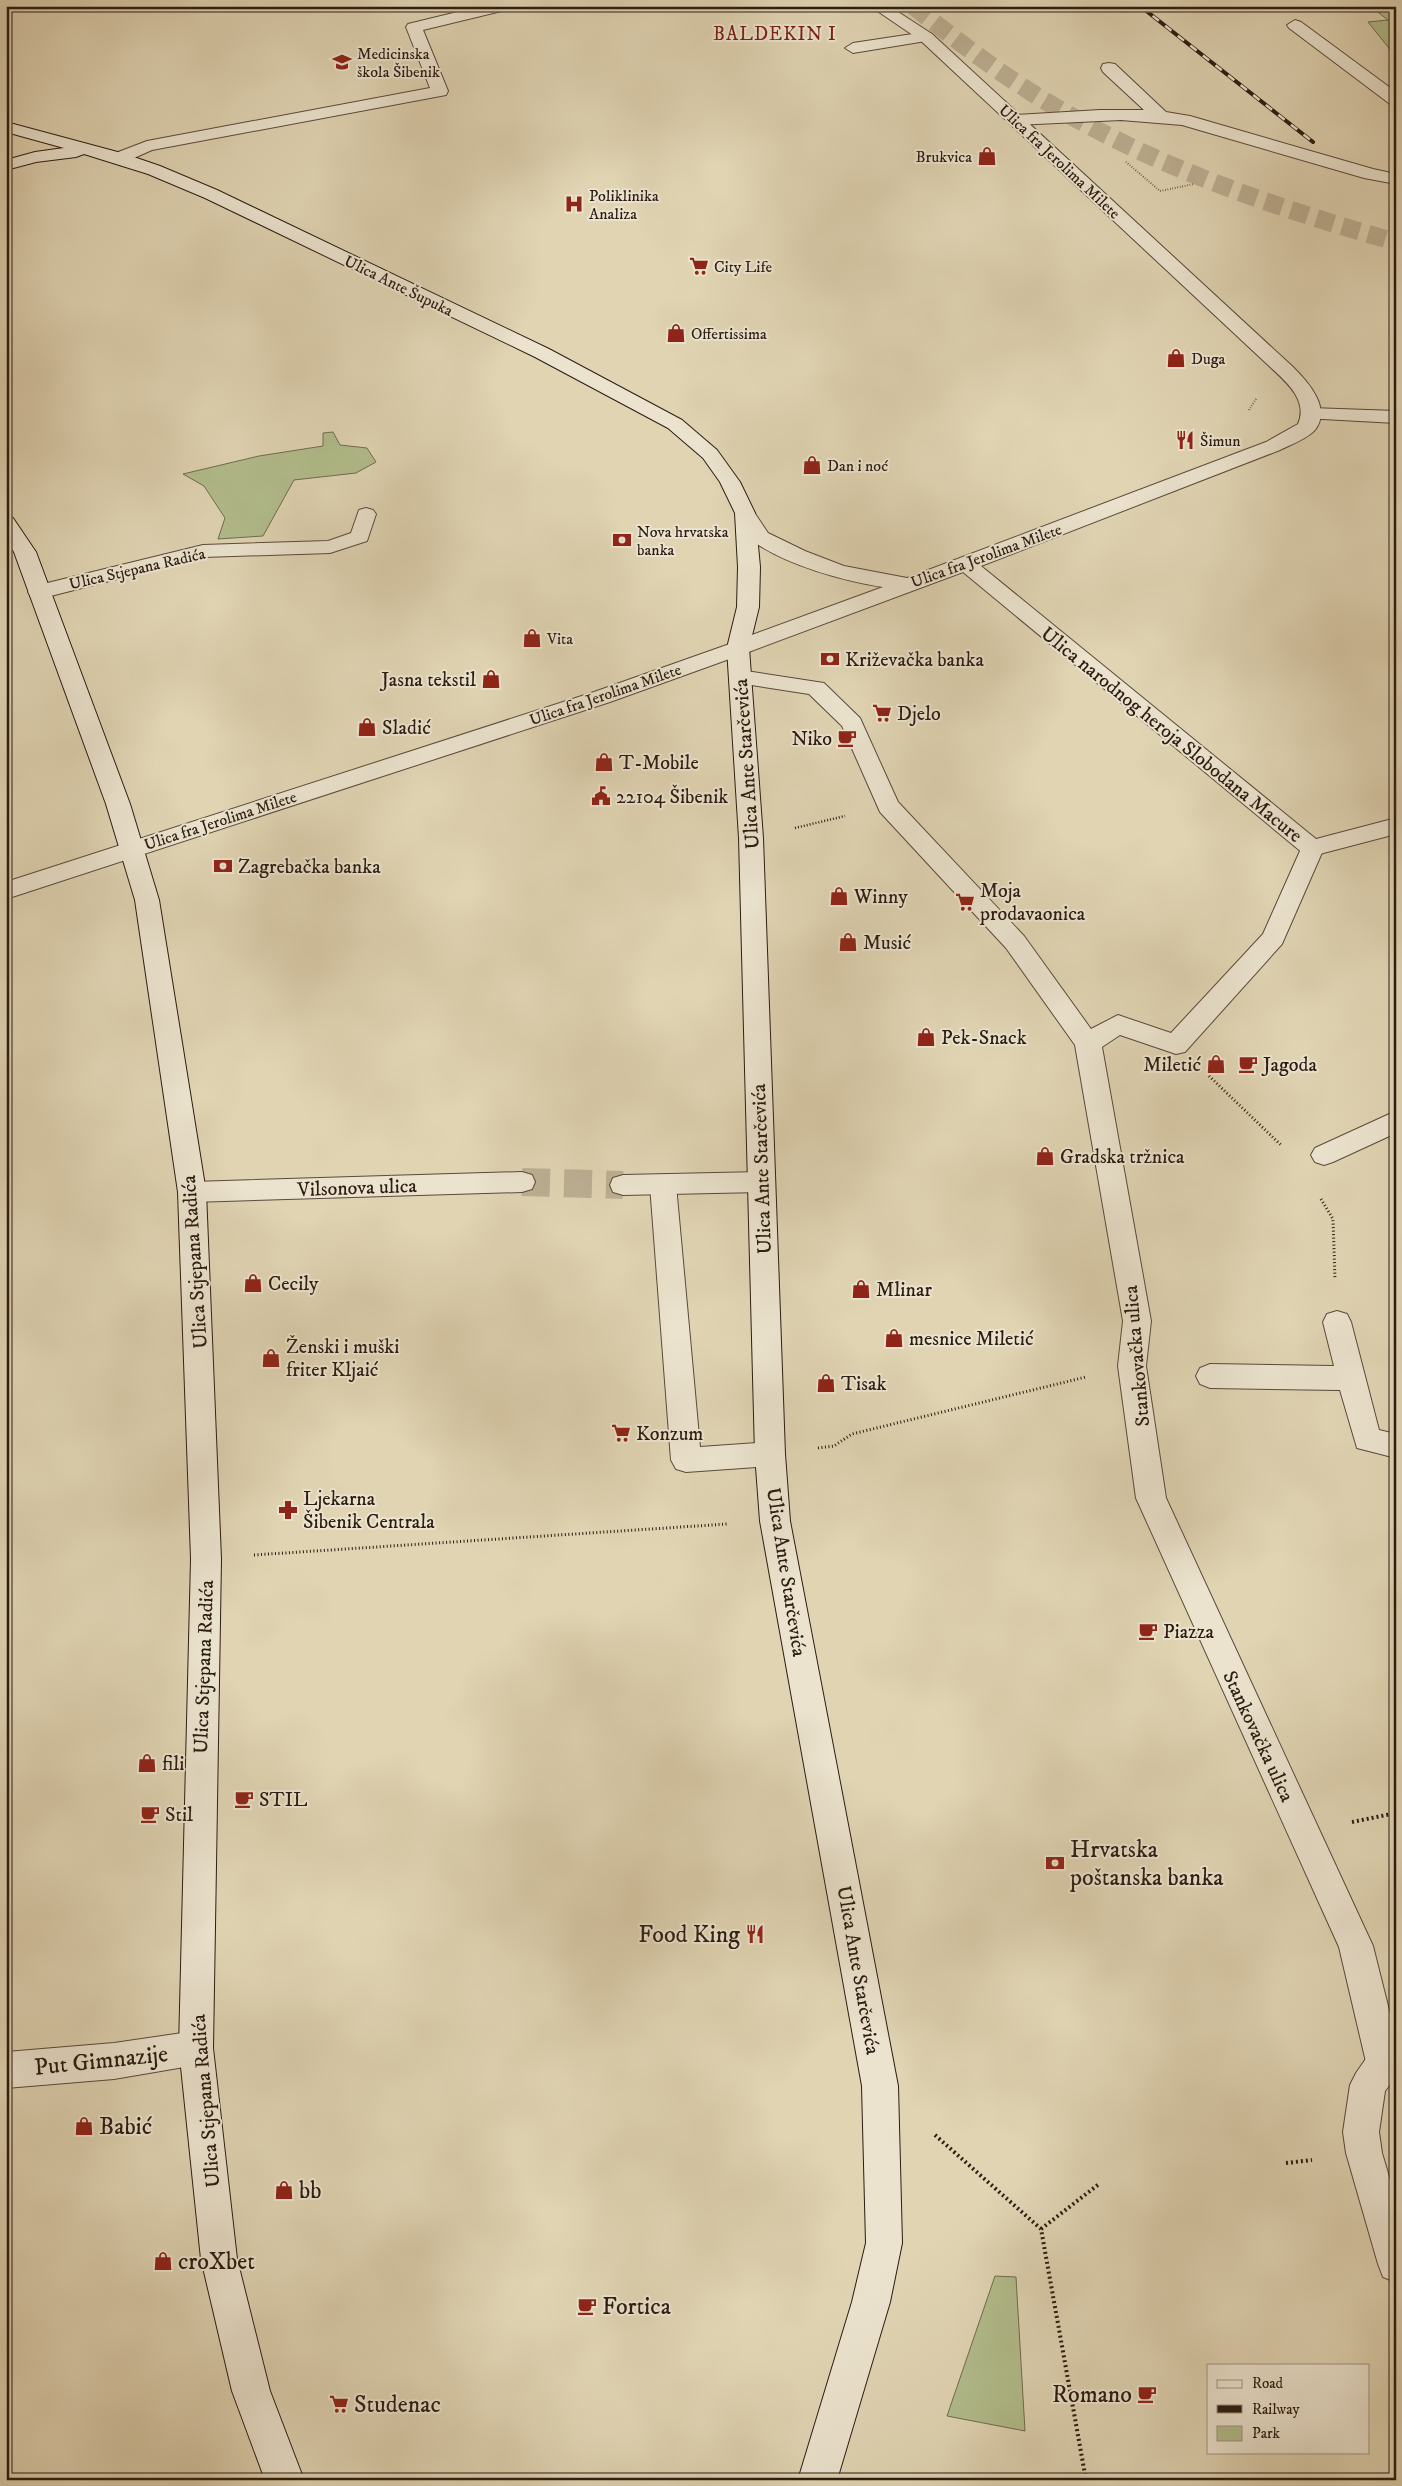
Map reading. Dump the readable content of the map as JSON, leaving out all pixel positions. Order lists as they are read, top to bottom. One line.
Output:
{"streets":{"street":["Ulica fra Jerolima Milete","Ulica Ante Šupuka","Ulica Stjepana Radića","Ulica narodnog heroja Slobodana Macure","Ulica Ante Starčevića","Vilsonova ulica","Stankovačka ulica","Put Gimnazije"]},"crossings":[["Ulica fra Jerolima Milete","Ulica Ante Šupuka"],["Ulica fra Jerolima Milete","Ulica Stjepana Radića"],["Ulica fra Jerolima Milete","Ulica narodnog heroja Slobodana Macure"],["Ulica fra Jerolima Milete","Ulica Ante Starčevića"],["Ulica fra Jerolima Milete","Stankovačka ulica"],["Ulica Ante Šupuka","Ulica Ante Starčevića"],["Ulica Ante Šupuka","Stankovačka ulica"],["Ulica Stjepana Radića","Vilsonova ulica"],["Ulica Stjepana Radića","Put Gimnazije"],["Ulica Ante Starčevića","Stankovačka ulica"]],"districts":["BALDEKIN I"],"places":{"school or university":["Medicinska škola Šibenik"],"shop":["Brukvica","Offertissima","Duga","Dan i noć","Vita","Jasna tekstil","Sladić","T-Mobile","Winny","Musić","Pek-Snack","Miletić","Gradska tržnica","Cecily","Mlinar","mesnice Miletić","Ženski i muški friter Kljaić","Tisak","fili","Babić","bb","croXbet"],"hospital":["Poliklinika Analiza"],"supermarket":["City Life","Djelo","Moja prodavaonica","Konzum","Studenac"],"restaurant":["Šimun","Food King"],"bank":["Nova hrvatska banka","Križevačka banka","Zagrebačka banka","Hrvatska poštanska banka"],"cafe":["Niko","Jagoda","Piazza","STIL","Stil","Fortica","Romano"],"public building":["22104 Šibenik"],"pharmacy":["Ljekarna Šibenik Centrala"]},"legend":["Road","Railway","Park"]}
